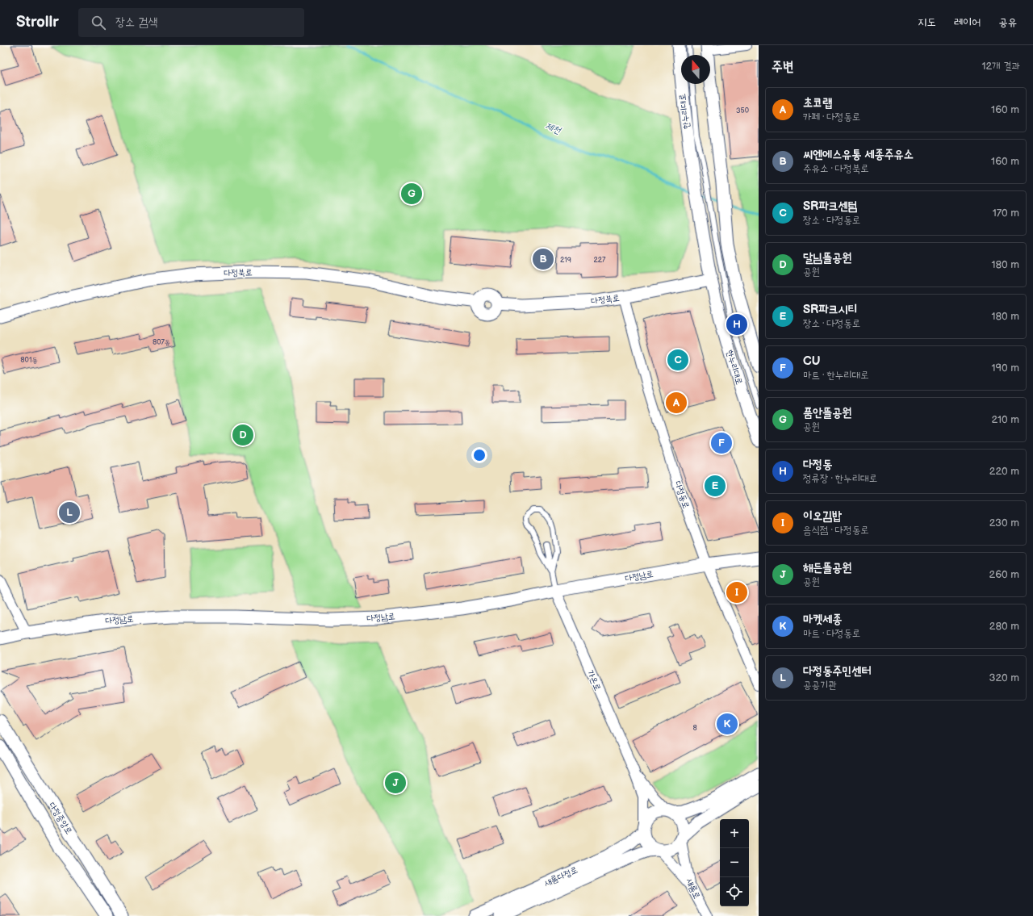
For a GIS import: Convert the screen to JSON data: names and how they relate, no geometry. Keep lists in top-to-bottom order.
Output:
{
  "streets": {
    "street": [
      "한누리대로",
      "다정북로",
      "다정동로",
      "다정남로",
      "가온로",
      "다정중앙로",
      "새롬다정로",
      "새롬로"
    ]
  },
  "crossings": [
    ["한누리대로", "다정북로"],
    ["다정북로", "다정동로"],
    ["다정동로", "다정남로"],
    ["다정남로", "가온로"],
    ["새롬다정로", "새롬로"]
  ],
  "water": ["제천"],
  "house_numbers": [
    "350",
    "219",
    "227",
    "807동",
    "801동",
    "8"
  ],
  "north": "top",
  "page": {
    "header": "Strollr",
    "search": "장소 검색",
    "nav": ["지도", "레이어", "공유"],
    "heading": ["주변", "12개 결과"],
    "list": [
      {
        "mark": "A",
        "name": "초코랩",
        "note": "카페 · 다정동로",
        "value": "160 m"
      },
      {
        "mark": "B",
        "name": "씨엔에스유통 세종주유소",
        "note": "주유소 · 다정북로",
        "value": "160 m"
      },
      {
        "mark": "C",
        "name": "SR파크센텀",
        "note": "장소 · 다정동로",
        "value": "170 m"
      },
      {
        "mark": "D",
        "name": "달님뜰공원",
        "note": "공원",
        "value": "180 m"
      },
      {
        "mark": "E",
        "name": "SR파크시티",
        "note": "장소 · 다정동로",
        "value": "180 m"
      },
      {
        "mark": "F",
        "name": "CU",
        "note": "마트 · 한누리대로",
        "value": "190 m"
      },
      {
        "mark": "G",
        "name": "품안뜰공원",
        "note": "공원",
        "value": "210 m"
      },
      {
        "mark": "H",
        "name": "다정동",
        "note": "정류장 · 한누리대로",
        "value": "220 m"
      },
      {
        "mark": "I",
        "name": "이오김밥",
        "note": "음식점 · 다정동로",
        "value": "230 m"
      },
      {
        "mark": "J",
        "name": "해든뜰공원",
        "note": "공원",
        "value": "260 m"
      },
      {
        "mark": "K",
        "name": "마켓세종",
        "note": "마트 · 다정동로",
        "value": "280 m"
      },
      {
        "mark": "L",
        "name": "다정동주민센터",
        "note": "공공기관",
        "value": "320 m"
      }
    ],
    "pins": [
      "G",
      "B",
      "H",
      "C",
      "A",
      "D",
      "F",
      "E",
      "L",
      "I",
      "K",
      "J"
    ],
    "map_buttons": ["+", "−"]
  }
}
